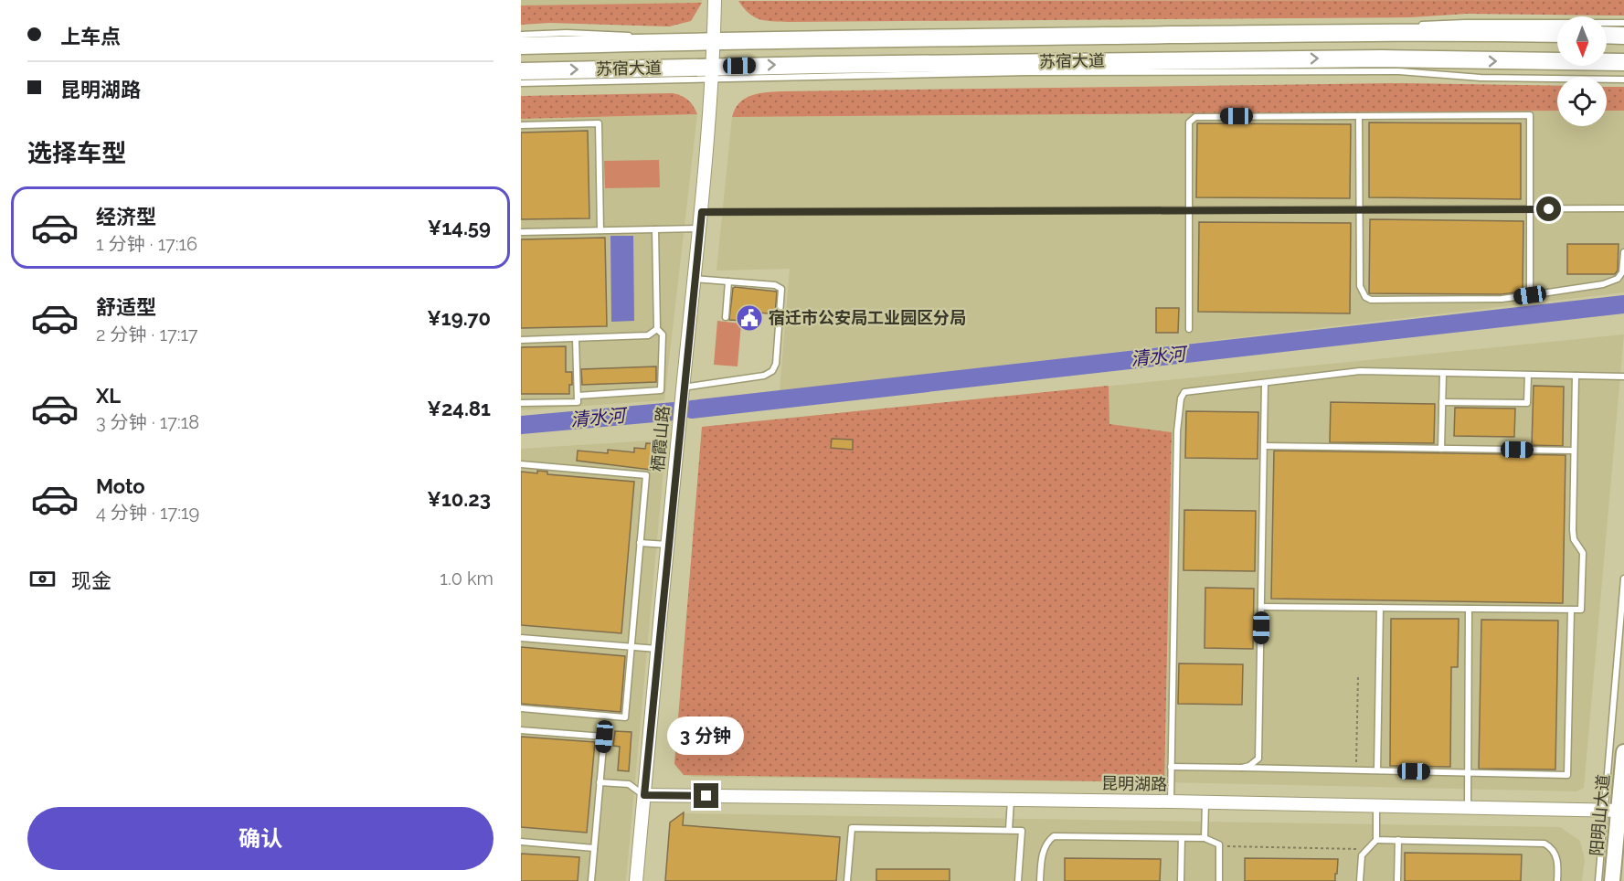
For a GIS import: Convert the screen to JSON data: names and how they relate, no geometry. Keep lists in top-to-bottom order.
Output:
{
  "streets": {
    "main road": ["苏宿大道", "阳明山大道"],
    "street": ["栖霞山路", "昆明湖路"]
  },
  "crossings": [
    ["苏宿大道", "栖霞山路"],
    ["栖霞山路", "昆明湖路"],
    ["昆明湖路", "阳明山大道"]
  ],
  "water": ["清水河"],
  "places": {
    "public building": ["宿迁市公安局工业园区分局"]
  },
  "north": "bottom",
  "page": {
    "banner": ["上车点", "昆明湖路"],
    "heading": "选择车型",
    "list": [
      {
        "name": "经济型",
        "note": "1 分钟 · 17:16",
        "value": "¥14.59"
      },
      {
        "name": "舒适型",
        "note": "2 分钟 · 17:17",
        "value": "¥19.70"
      },
      {
        "name": "XL",
        "note": "3 分钟 · 17:18",
        "value": "¥24.81"
      },
      {
        "name": "Moto",
        "note": "4 分钟 · 17:19",
        "value": "¥10.23"
      }
    ],
    "pay": ["现金", "1.0 km"],
    "bubble": "3 分钟",
    "buttons": "确认"
  }
}
